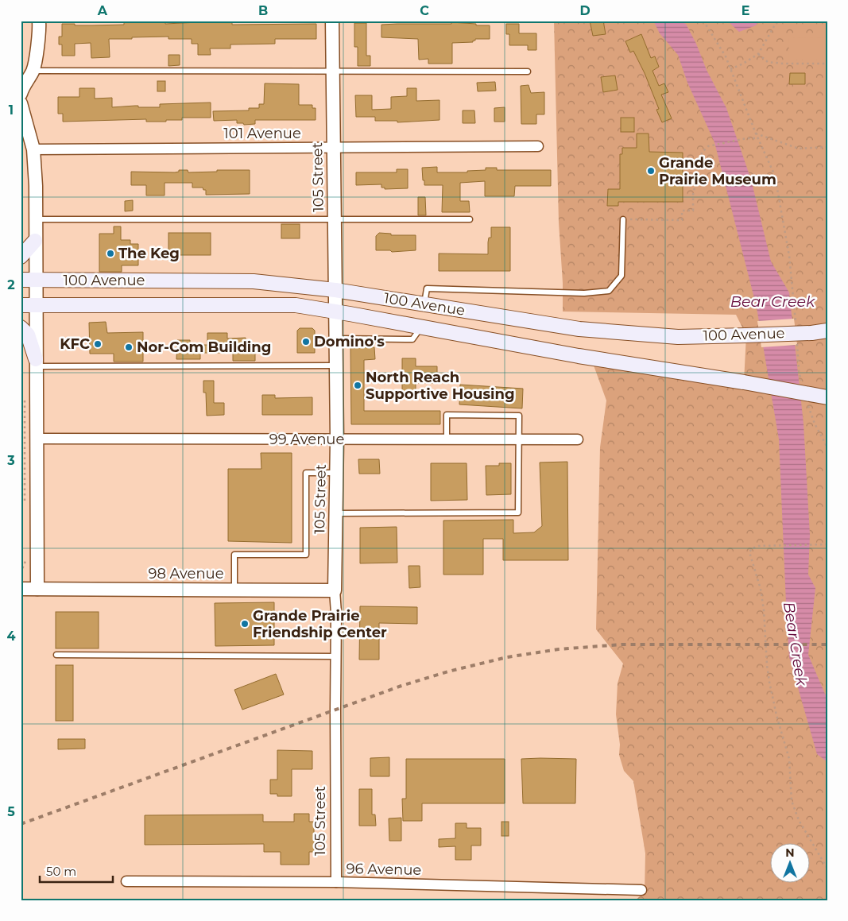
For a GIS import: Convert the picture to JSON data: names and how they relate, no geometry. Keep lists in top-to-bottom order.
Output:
{
  "streets": {
    "main road": ["100 Avenue"],
    "street": [
      "101 Avenue",
      "105 Street",
      "99 Avenue",
      "98 Avenue",
      "96 Avenue"
    ]
  },
  "crossings": [
    ["101 Avenue", "105 Street"],
    ["105 Street", "100 Avenue"],
    ["105 Street", "99 Avenue"],
    ["105 Street", "98 Avenue"],
    ["105 Street", "96 Avenue"]
  ],
  "water": ["Bear Creek"],
  "places": [
    "Grande Prairie Museum",
    "The Keg",
    "Domino's",
    "KFC",
    "Nor-Com Building",
    "North Reach Supportive Housing",
    "Grande Prairie Friendship Center"
  ],
  "scale_bar": "50 m",
  "north": "top",
  "grid": {
    "columns": [
      "A",
      "B",
      "C",
      "D",
      "E"
    ],
    "rows": [
      "1",
      "2",
      "3",
      "4",
      "5"
    ]
  }
}
